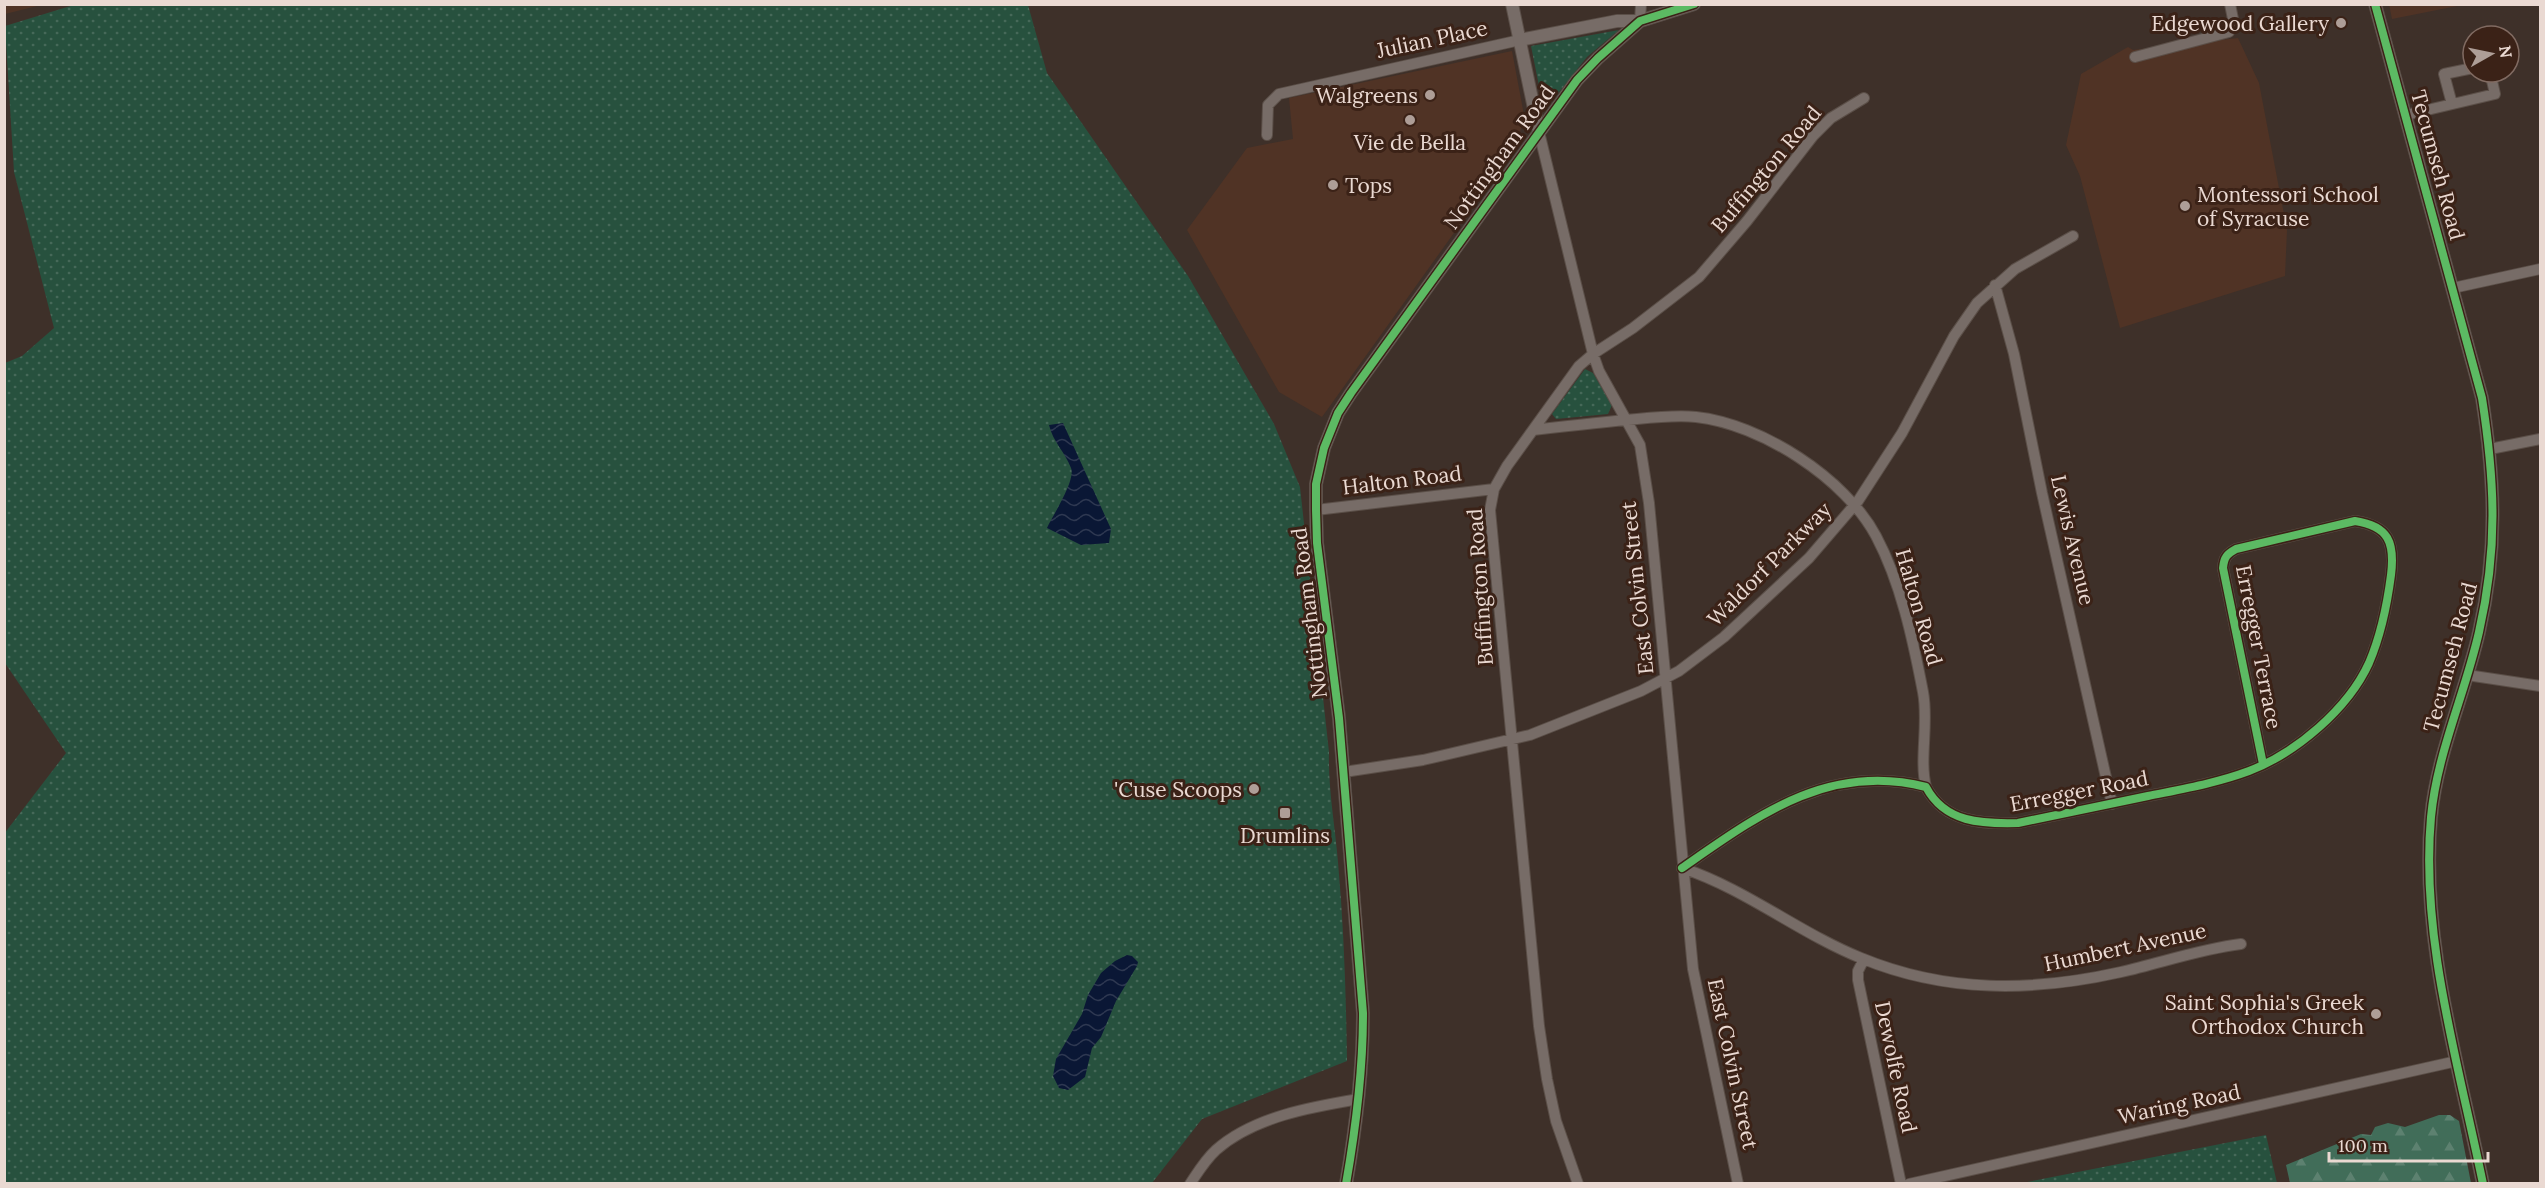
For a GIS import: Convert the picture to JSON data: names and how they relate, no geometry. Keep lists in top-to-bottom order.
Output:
{
  "streets": {
    "street": [
      "Julian Place",
      "Nottingham Road",
      "Tecumseh Road",
      "Buffington Road",
      "Halton Road",
      "Lewis Avenue",
      "Waldorf Parkway",
      "East Colvin Street",
      "Erregger Terrace",
      "Erregger Road",
      "Humbert Avenue",
      "Dewolfe Road",
      "Waring Road"
    ]
  },
  "crossings": [
    ["Julian Place", "Nottingham Road"],
    ["Julian Place", "East Colvin Street"],
    ["Nottingham Road", "Halton Road"],
    ["Nottingham Road", "Waldorf Parkway"],
    ["Nottingham Road", "East Colvin Street"],
    ["Tecumseh Road", "Waring Road"],
    ["Buffington Road", "Halton Road"],
    ["Buffington Road", "Waldorf Parkway"],
    ["Buffington Road", "East Colvin Street"],
    ["Halton Road", "Waldorf Parkway"],
    ["Halton Road", "East Colvin Street"],
    ["Halton Road", "Erregger Road"],
    ["Lewis Avenue", "Waldorf Parkway"],
    ["Lewis Avenue", "Erregger Road"],
    ["Waldorf Parkway", "East Colvin Street"],
    ["East Colvin Street", "Humbert Avenue"],
    ["Erregger Terrace", "Erregger Road"],
    ["Humbert Avenue", "Dewolfe Road"]
  ],
  "places": {
    "other": [
      "Edgewood Gallery",
      "Walgreens",
      "Vie de Bella",
      "Tops",
      "Montessori School of Syracuse",
      "'Cuse Scoops",
      "Saint Sophia's Greek Orthodox Church"
    ],
    "transit": ["Drumlins"]
  },
  "scale_bar": "100 m",
  "north": "right"
}
